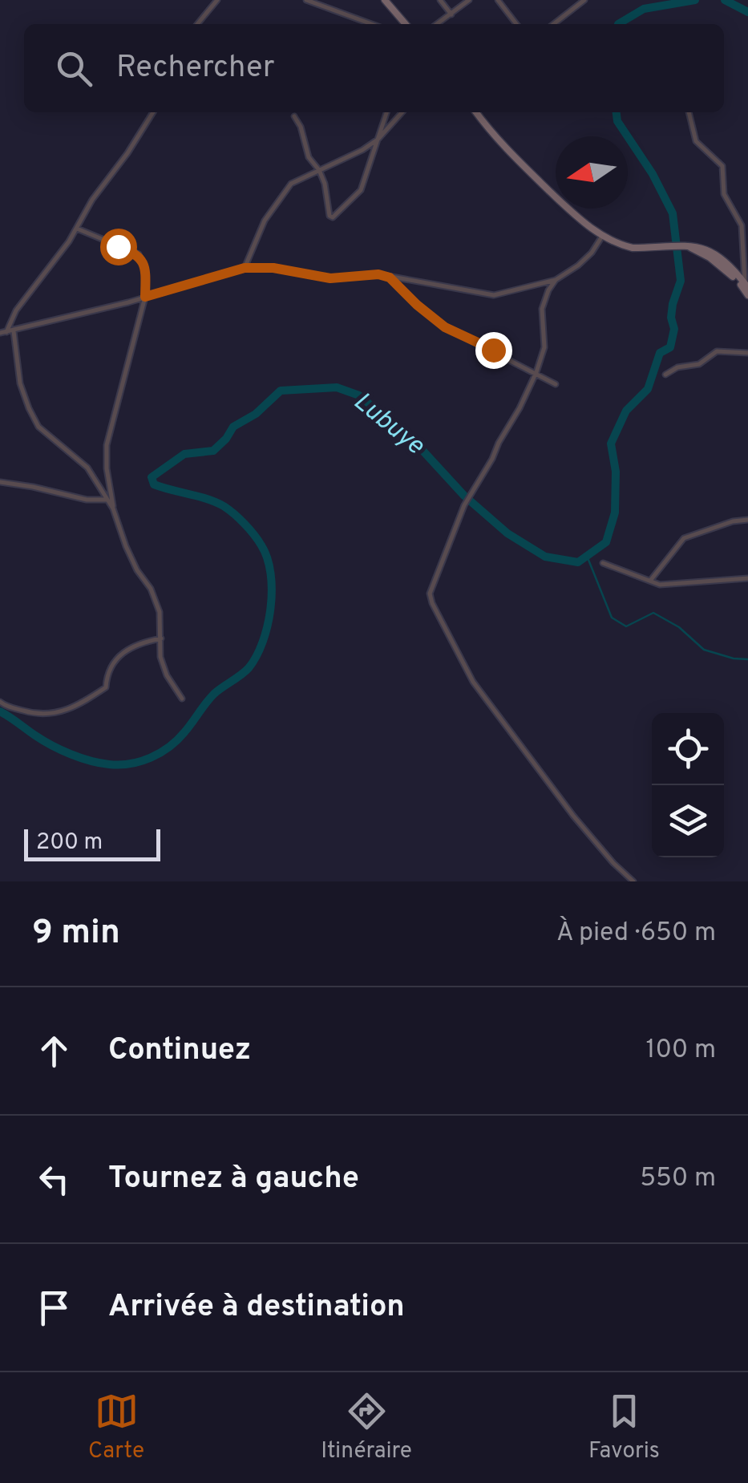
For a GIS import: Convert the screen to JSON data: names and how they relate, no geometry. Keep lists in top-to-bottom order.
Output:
{
  "water": ["Lubuye"],
  "scale_bar": "200 m",
  "north": "left",
  "page": {
    "search": "Rechercher",
    "scale": "200 m",
    "heading": ["9 min", "À pied · 650 m"],
    "list": [
      ["Continuez", "100 m"],
      ["Tournez à gauche", "550 m"],
      "Arrivée à destination"
    ],
    "nav": ["Carte", "Itinéraire", "Favoris"]
  }
}
